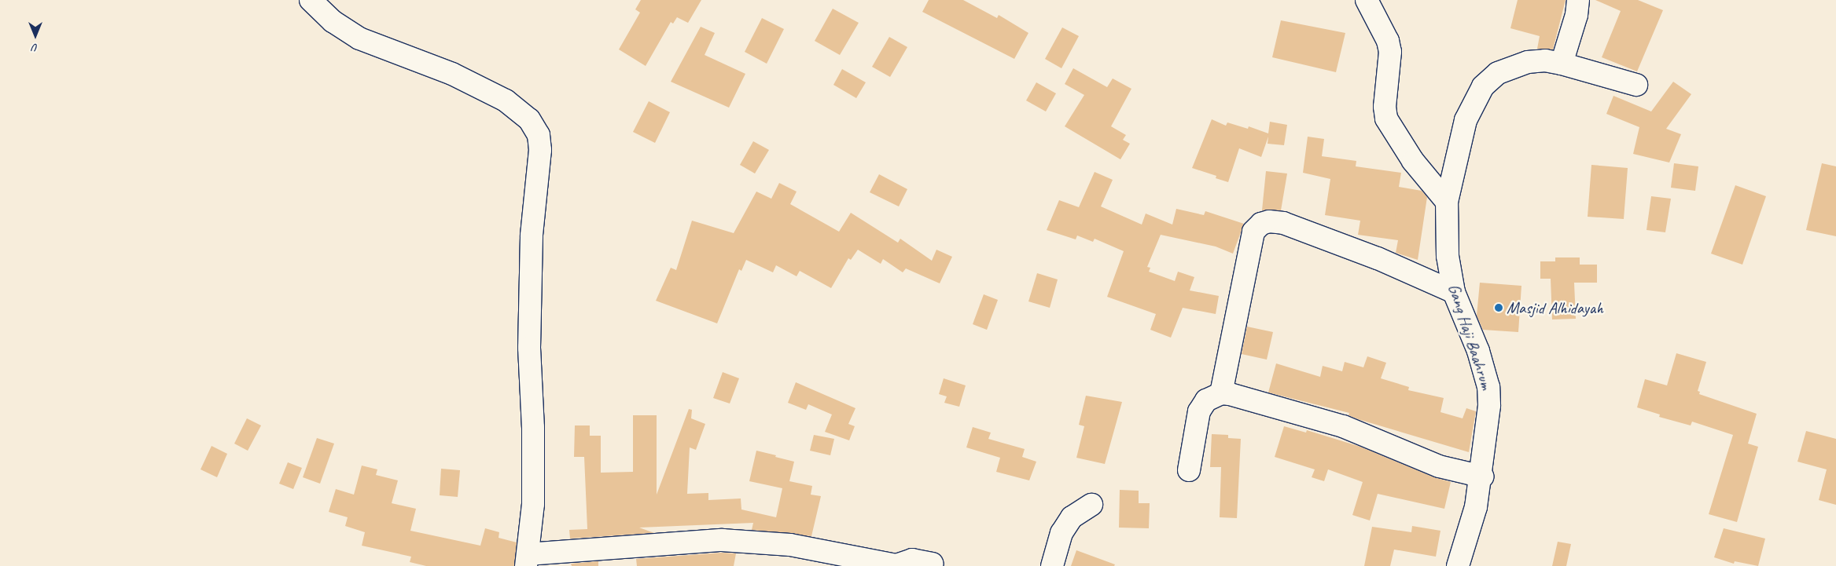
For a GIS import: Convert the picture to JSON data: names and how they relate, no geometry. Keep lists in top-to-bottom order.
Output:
{
  "streets": {
    "street": ["Gang Haji Baahrum"]
  },
  "places": ["Masjid Alhidayah"],
  "north": "bottom"
}
